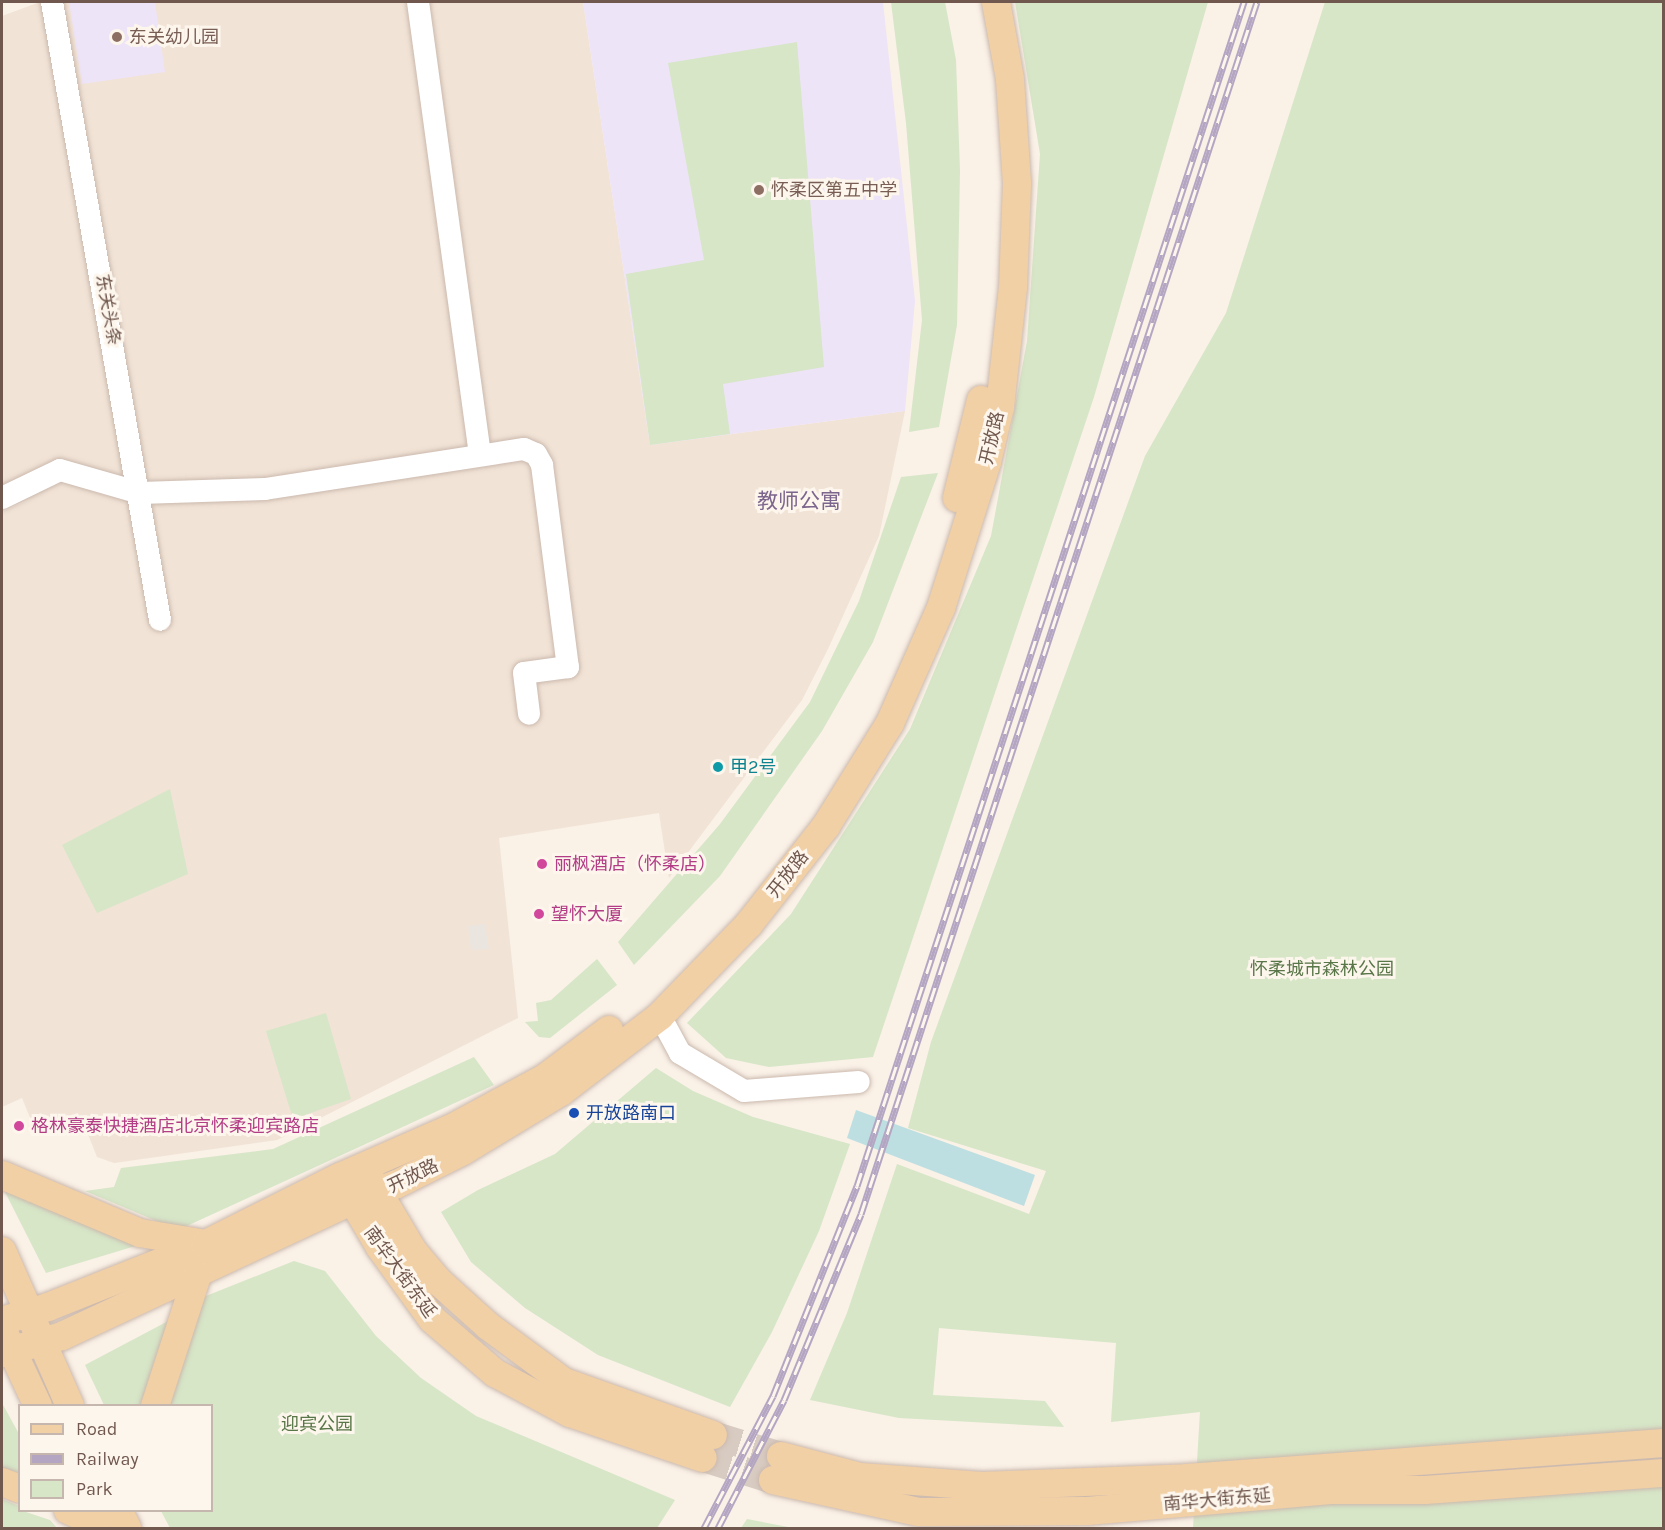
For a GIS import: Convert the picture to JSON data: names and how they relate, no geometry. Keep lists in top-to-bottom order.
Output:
{
  "streets": {
    "main road": ["开放路", "南华大街东延"],
    "street": ["东关头条"]
  },
  "crossings": [
    ["开放路", "南华大街东延"]
  ],
  "districts": ["教师公寓"],
  "parks": ["怀柔城市森林公园", "迎宾公园"],
  "places": [
    "东关幼儿园",
    "怀柔区第五中学",
    "甲2号",
    "丽枫酒店（怀柔店）",
    "望怀大厦",
    "开放路南口",
    "格林豪泰快捷酒店北京怀柔迎宾路店"
  ],
  "legend": ["Road", "Railway", "Park"]
}
